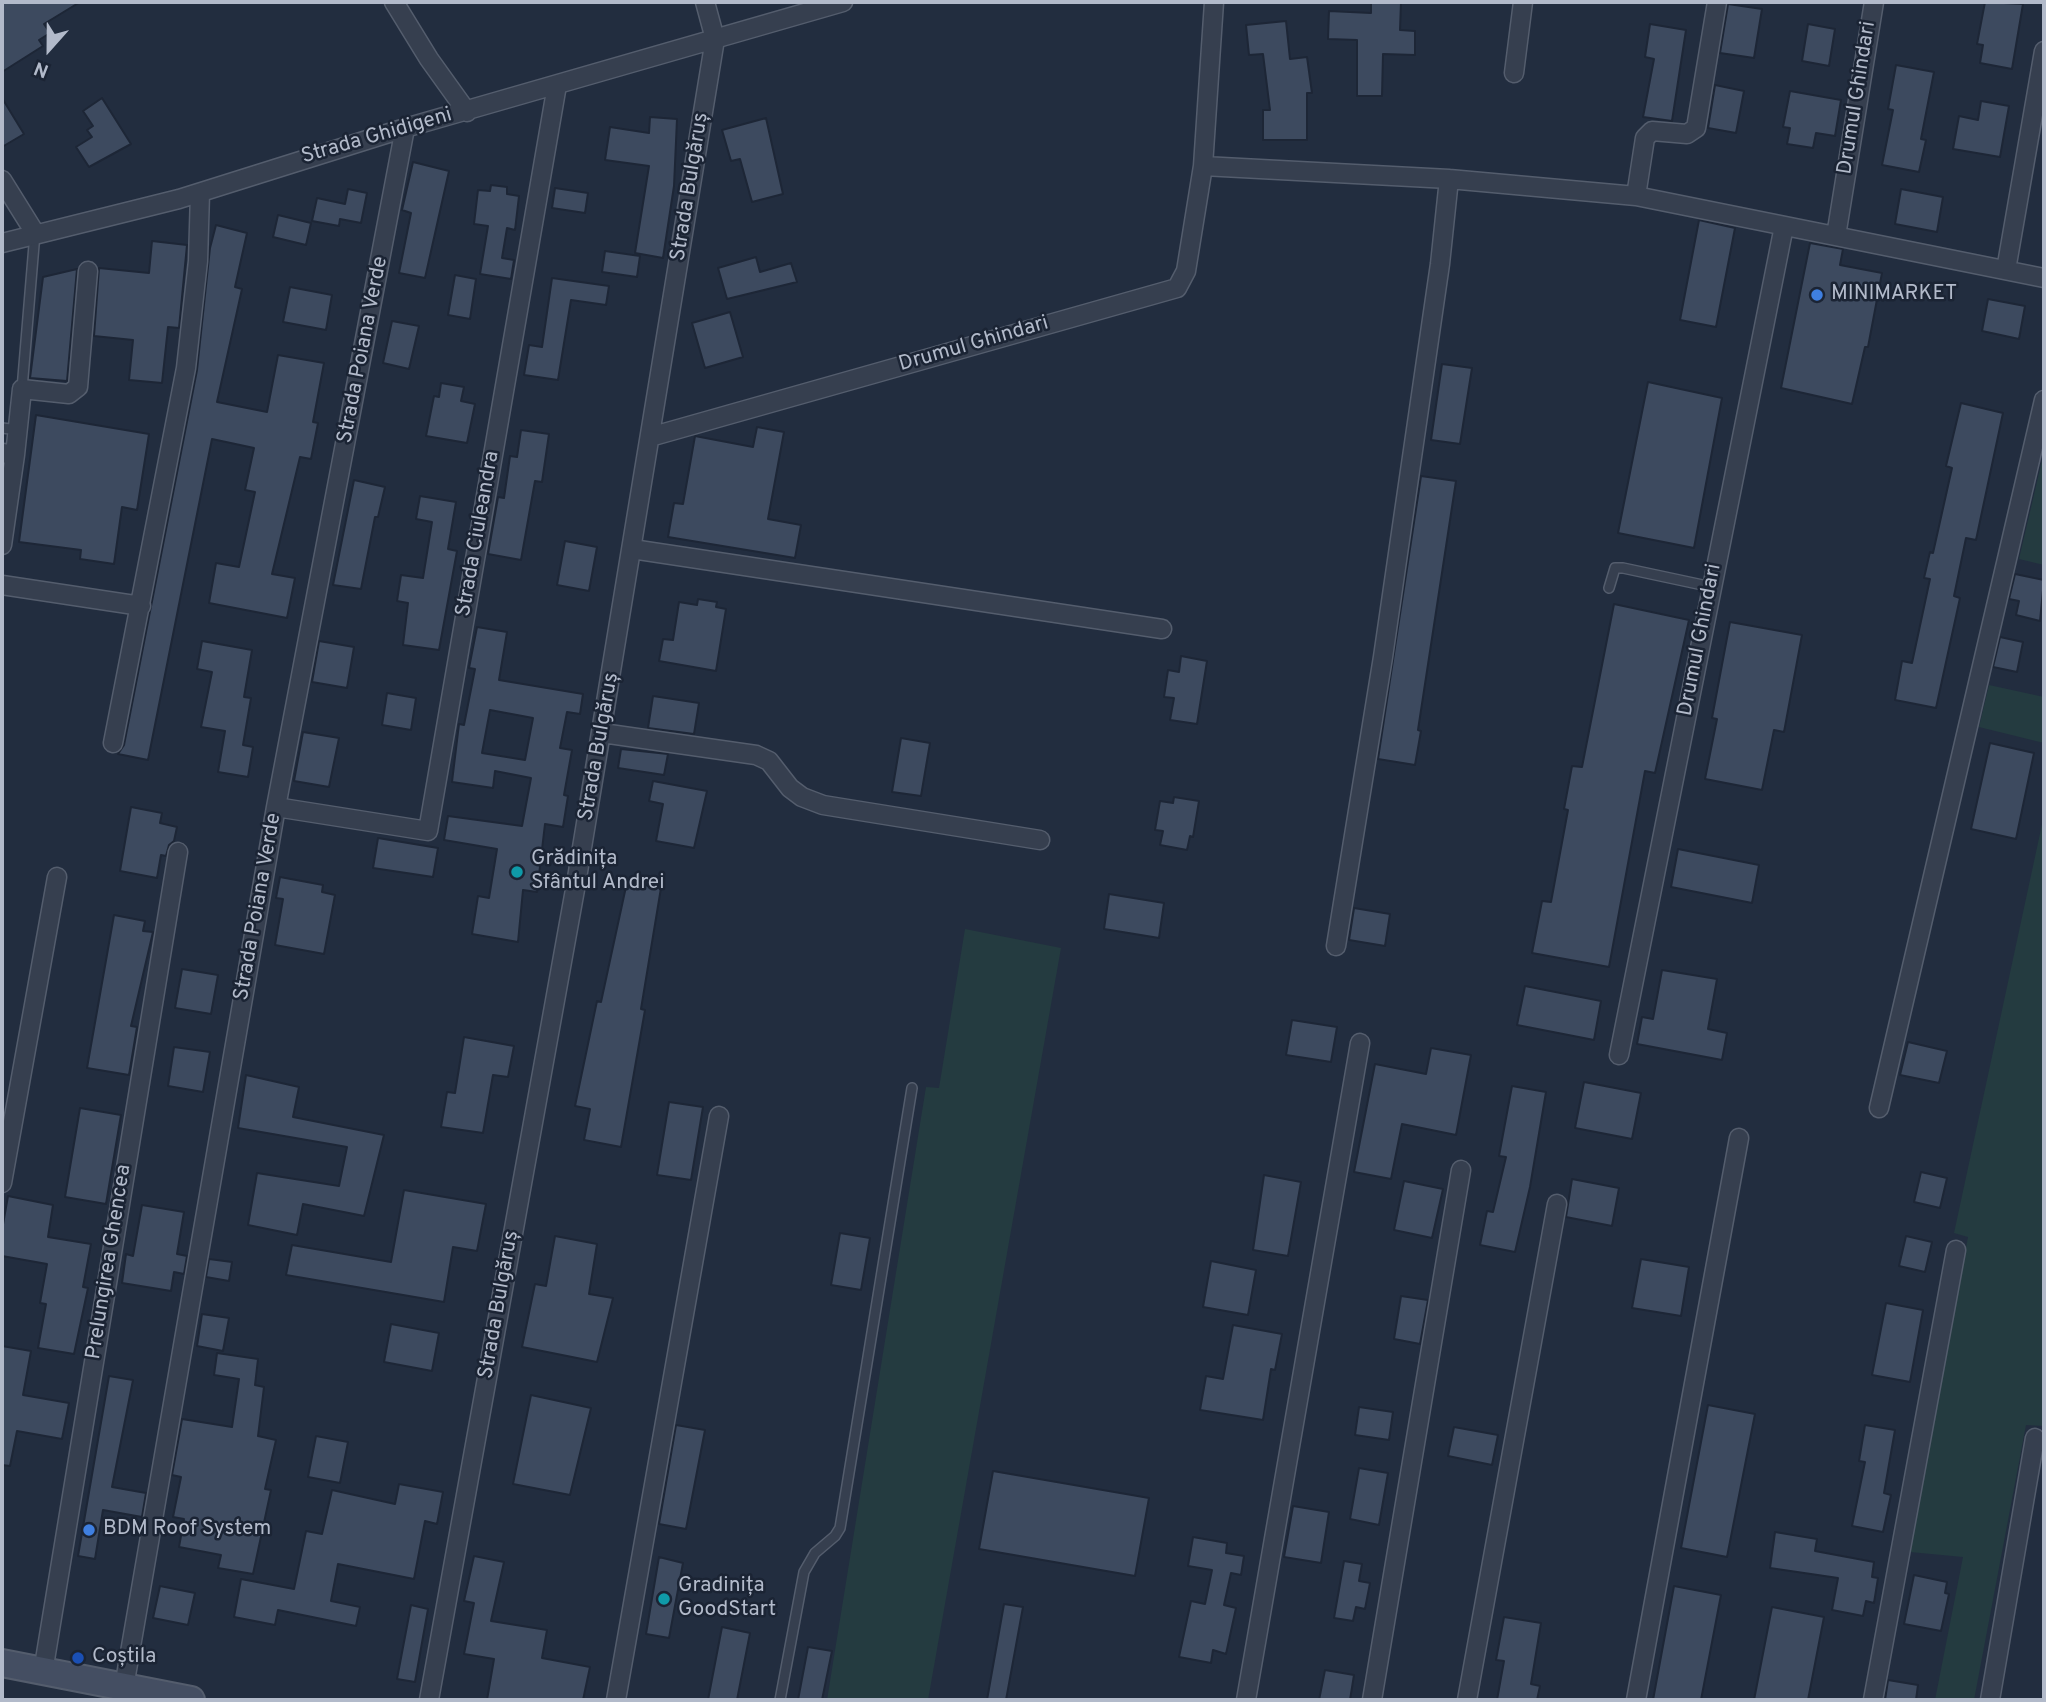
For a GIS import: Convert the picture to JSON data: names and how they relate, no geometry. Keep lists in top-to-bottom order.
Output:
{
  "streets": {
    "street": [
      "Drumul Ghindari",
      "Strada Ghidigeni",
      "Strada Bulgăruș",
      "Strada Poiana Verde",
      "Strada Ciuleandra",
      "Prelungirea Ghencea"
    ]
  },
  "crossings": [
    ["Drumul Ghindari", "Strada Bulgăruș"],
    ["Strada Ghidigeni", "Strada Bulgăruș"],
    ["Strada Ghidigeni", "Strada Poiana Verde"],
    ["Strada Ghidigeni", "Strada Ciuleandra"],
    ["Strada Poiana Verde", "Strada Ciuleandra"]
  ],
  "places": [
    "MINIMARKET",
    "Grădinița Sfântul Andrei",
    "BDM Roof System",
    "Gradinița GoodStart",
    "Coștila"
  ],
  "north": "bottom"
}
